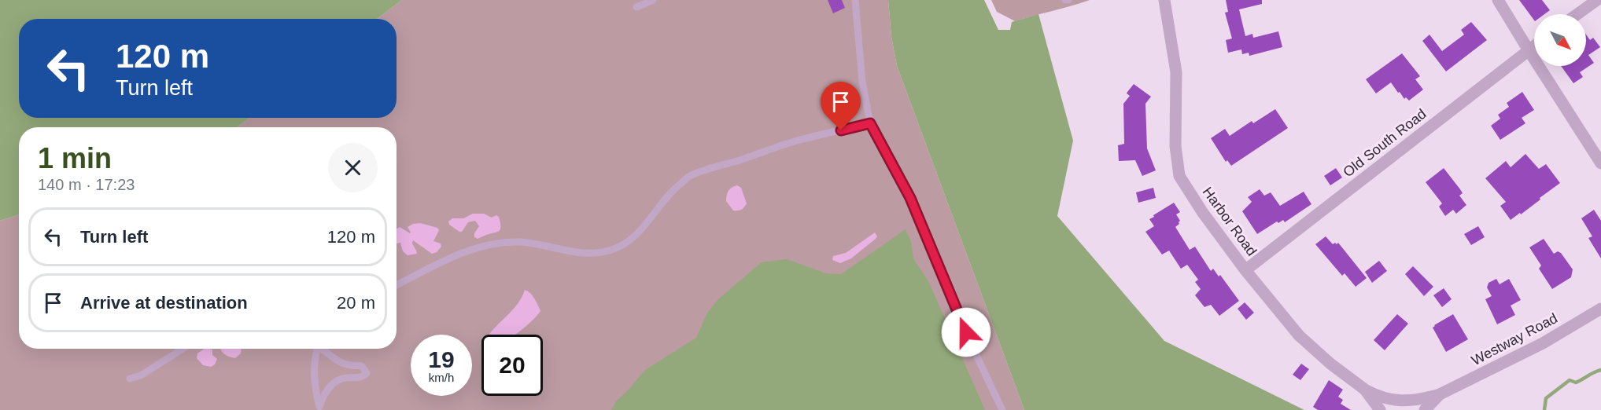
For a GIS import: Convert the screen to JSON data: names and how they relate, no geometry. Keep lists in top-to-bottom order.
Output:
{
  "streets": {
    "street": ["Old South Road", "Harbor Road", "Westway Road"]
  },
  "crossings": [
    ["Old South Road", "Harbor Road"],
    ["Harbor Road", "Westway Road"]
  ],
  "north": "bottom right",
  "page": {
    "turn": ["120 m", "Turn left"],
    "heading": ["1 min", "140 m · 17:23"],
    "list": [
      {
        "name": "Turn left",
        "value": "120 m"
      },
      {
        "name": "Arrive at destination",
        "value": "20 m"
      }
    ],
    "speed": "19 km/h",
    "limit": "20"
  }
}
